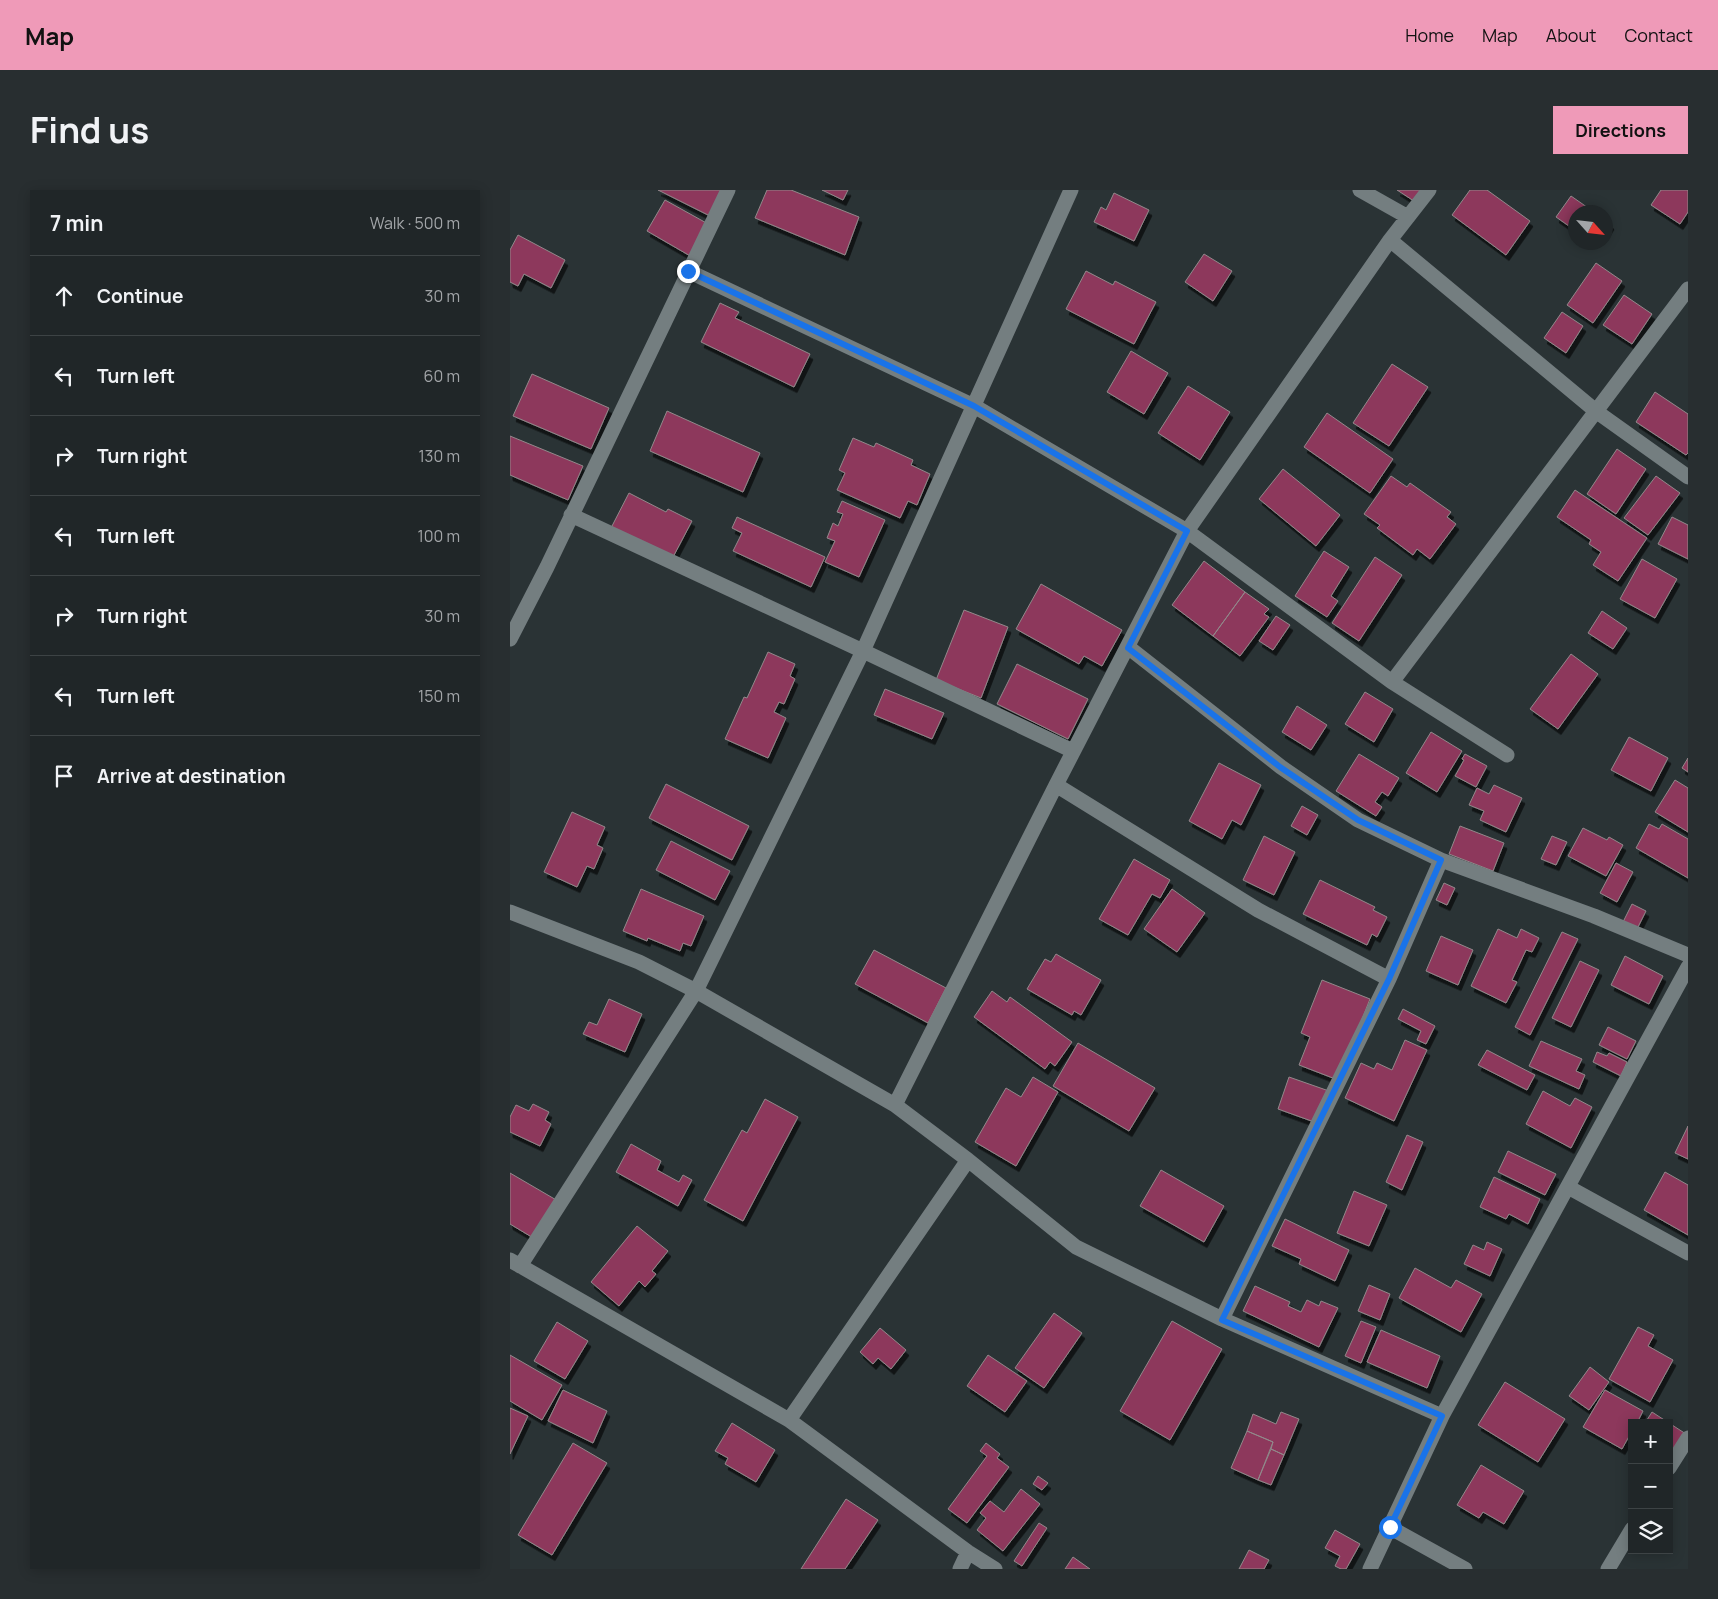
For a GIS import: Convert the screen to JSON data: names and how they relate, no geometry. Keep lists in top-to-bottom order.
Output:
{
  "north": "bottom right",
  "page": {
    "header": "Map",
    "nav": [
      "Home",
      "Map",
      "About",
      "Contact"
    ],
    "title": "Find us",
    "buttons": "Directions",
    "heading": ["7 min", "Walk · 500 m"],
    "list": [
      ["Continue", "30 m"],
      ["Turn left", "60 m"],
      ["Turn right", "130 m"],
      ["Turn left", "100 m"],
      ["Turn right", "30 m"],
      ["Turn left", "150 m"],
      "Arrive at destination"
    ],
    "map_buttons": ["+", "−"]
  }
}
